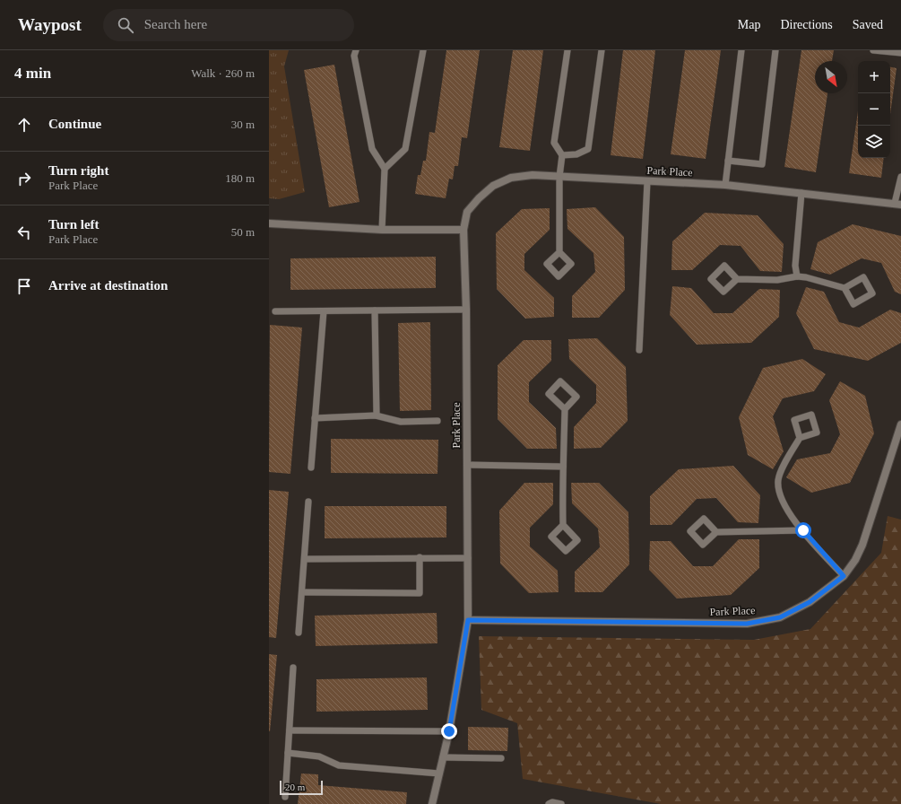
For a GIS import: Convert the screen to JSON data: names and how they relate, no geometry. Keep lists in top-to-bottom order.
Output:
{
  "streets": {
    "street": ["Park Place"]
  },
  "scale_bar": "20 m",
  "north": "bottom right",
  "page": {
    "header": "Waypost",
    "search": "Search here",
    "nav": ["Map", "Directions", "Saved"],
    "heading": ["4 min", "Walk · 260 m"],
    "map_buttons": ["+", "−"],
    "list": [
      ["Continue", "30 m"],
      ["Turn right", "Park Place", "180 m"],
      ["Turn left", "Park Place", "50 m"],
      "Arrive at destination"
    ],
    "scale": "20 m"
  }
}
